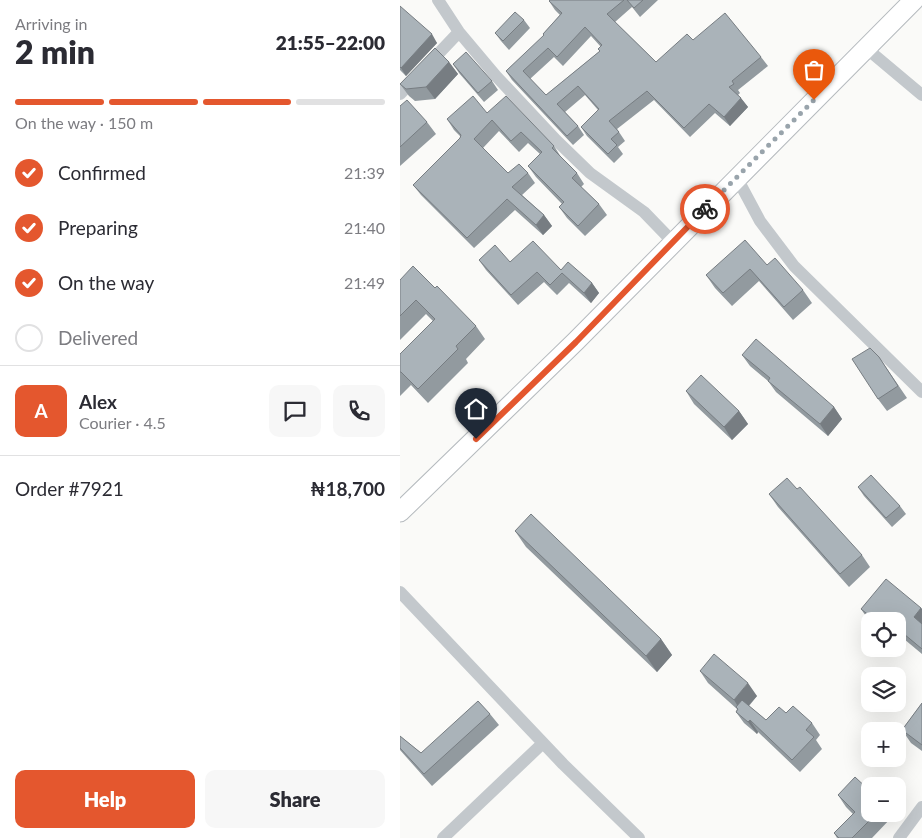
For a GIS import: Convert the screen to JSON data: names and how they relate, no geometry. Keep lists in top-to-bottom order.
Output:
{
  "page": {
    "heading": ["2 min", "Arriving in", "21:55–22:00"],
    "panel": [
      "Alex",
      "Courier · 4.5",
      "Order #7921",
      "₦18,700"
    ],
    "bar": "On the way · 150 m",
    "list": [
      ["Confirmed", "21:39"],
      ["Preparing", "21:40"],
      ["On the way", "21:49"],
      "Delivered"
    ],
    "round": "A",
    "map_buttons": ["+", "−"],
    "buttons": ["Help", "Share"]
  }
}
